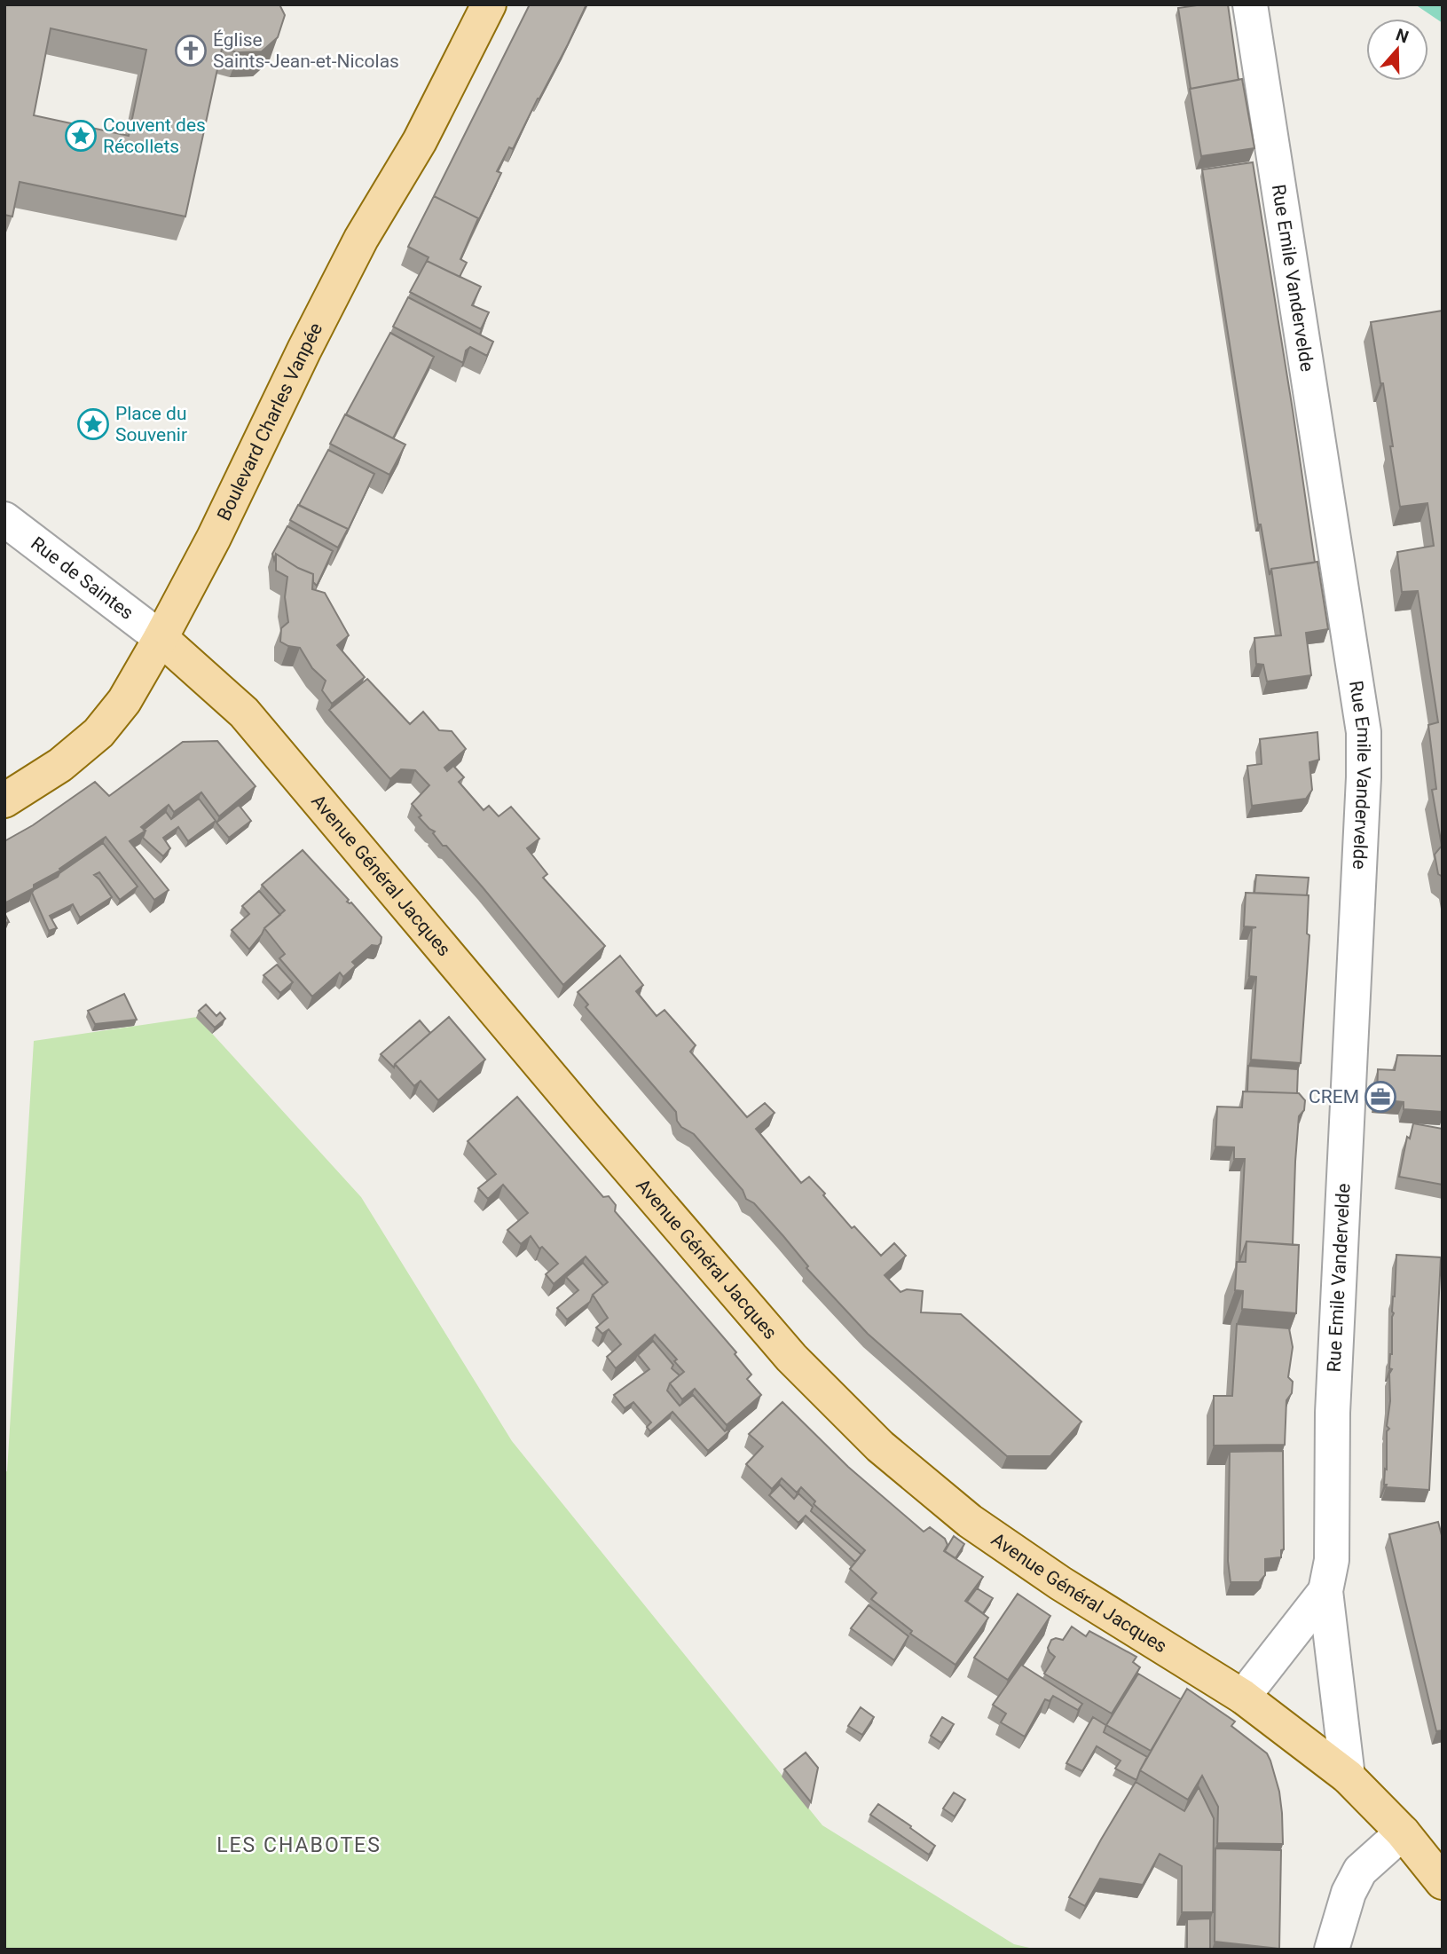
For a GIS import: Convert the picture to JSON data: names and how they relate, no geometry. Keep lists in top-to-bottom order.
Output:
{
  "streets": {
    "main road": ["Boulevard Charles Vanpée", "Avenue Général Jacques"],
    "street": ["Rue Emile Vandervelde", "Rue de Saintes"]
  },
  "crossings": [
    ["Rue Emile Vandervelde", "Avenue Général Jacques"],
    ["Boulevard Charles Vanpée", "Rue de Saintes"],
    ["Boulevard Charles Vanpée", "Avenue Général Jacques"],
    ["Rue de Saintes", "Avenue Général Jacques"]
  ],
  "districts": ["LES CHABOTES"],
  "places": {
    "church": ["Église Saints-Jean-et-Nicolas"],
    "place": ["Couvent des Récollets", "Place du Souvenir"],
    "office": ["CREM"]
  },
  "north": "top"
}
